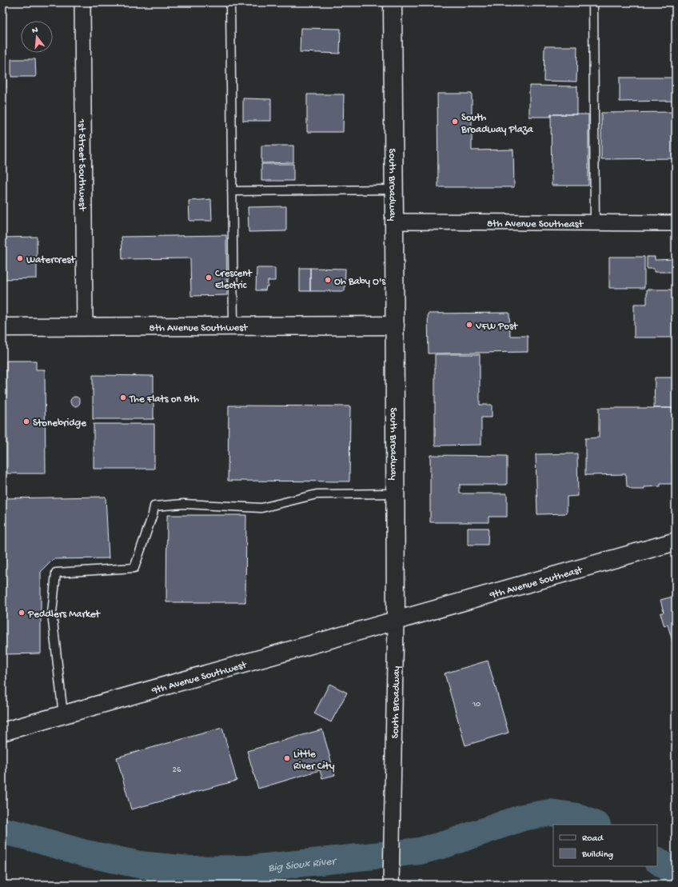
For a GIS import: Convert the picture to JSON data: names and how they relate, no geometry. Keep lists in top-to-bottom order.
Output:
{
  "streets": {
    "street": [
      "1st Street Southwest",
      "South Broadway",
      "8th Avenue Southeast",
      "8th Avenue Southwest",
      "9th Avenue Southeast",
      "9th Avenue Southwest"
    ]
  },
  "crossings": [
    ["1st Street Southwest", "8th Avenue Southwest"],
    ["South Broadway", "8th Avenue Southeast"],
    ["South Broadway", "8th Avenue Southwest"],
    ["South Broadway", "9th Avenue Southeast"],
    ["South Broadway", "9th Avenue Southwest"],
    ["9th Avenue Southeast", "9th Avenue Southwest"]
  ],
  "water": ["Big Sioux River"],
  "places": [
    "South Broadway Plaza",
    "Watercrest",
    "Crescent Electric",
    "Oh Baby O's",
    "VFW Post",
    "The Flats on 8th",
    "Stonebridge",
    "Peddlers Market",
    "Little River City"
  ],
  "house_numbers": ["10", "26"],
  "legend": ["Road", "Building"],
  "north": "top"
}
